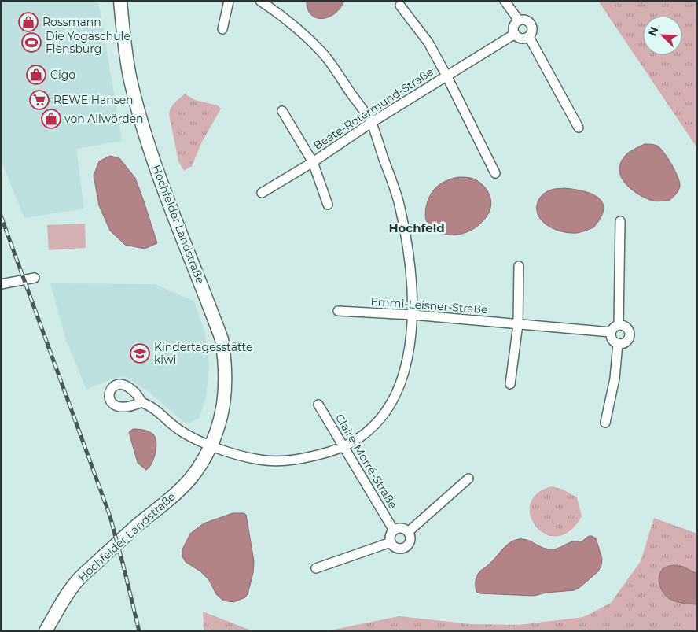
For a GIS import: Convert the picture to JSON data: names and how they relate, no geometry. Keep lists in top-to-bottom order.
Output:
{
  "streets": {
    "main road": ["Hochfelder Landstraße"],
    "street": ["Beate-Rotermund-Straße", "Emmi-Leisner-Straße", "Claire-Morré-Straße"]
  },
  "districts": ["Hochfeld"],
  "places": {
    "shop": ["Rossmann", "Cigo", "von Allwörden"],
    "sports": ["Die Yogaschule Flensburg"],
    "supermarket": ["REWE Hansen"],
    "school or university": ["Kindertagesstätte kiwi"]
  },
  "north": "top left"
}
